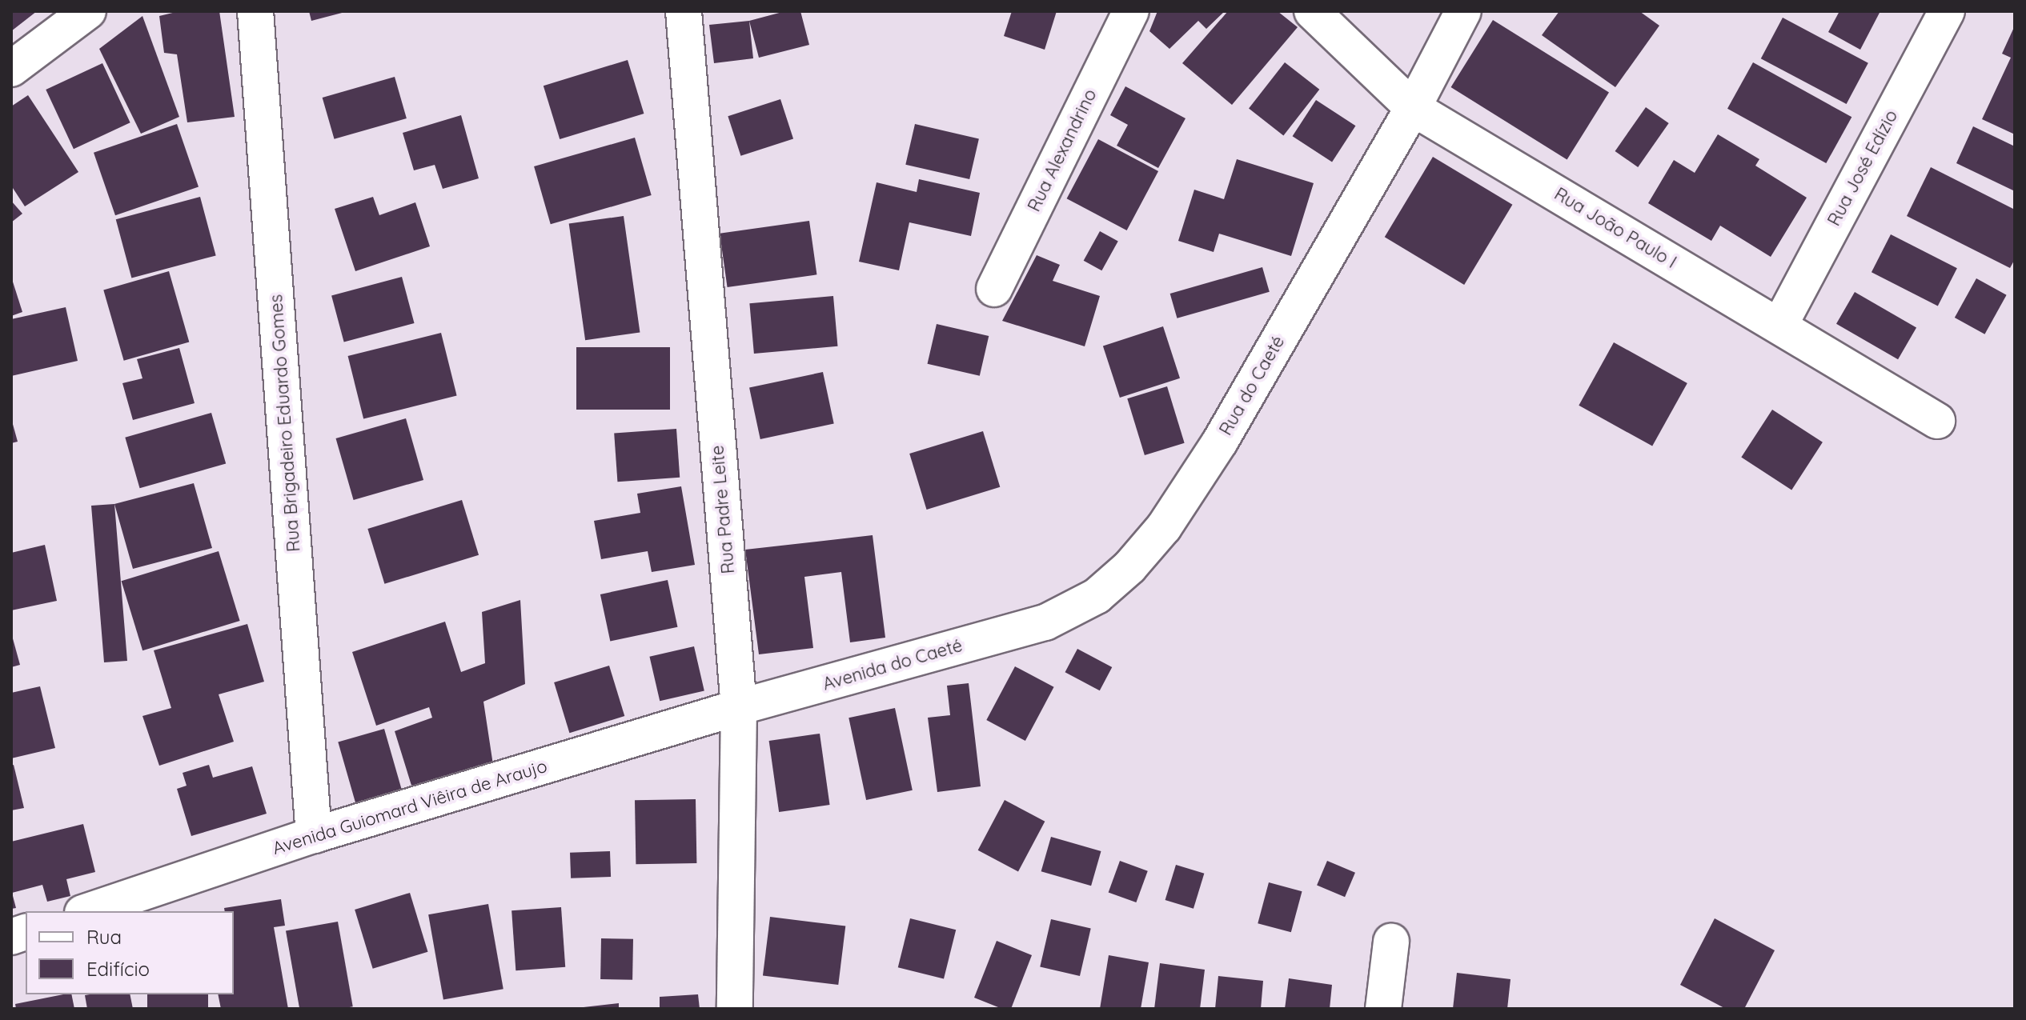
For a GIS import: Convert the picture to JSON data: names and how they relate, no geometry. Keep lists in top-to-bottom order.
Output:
{
  "streets": {
    "street": [
      "Rua Alexandrino",
      "Rua José Edízio",
      "Rua João Paulo I",
      "Rua do Caeté",
      "Rua Brigadeiro Eduardo Gomes",
      "Rua Padre Leite",
      "Avenida do Caeté",
      "Avenida Guiomard Viêira de Araujo"
    ]
  },
  "crossings": [
    ["Rua José Edízio", "Rua João Paulo I"],
    ["Rua João Paulo I", "Rua do Caeté"],
    ["Rua do Caeté", "Avenida do Caeté"],
    ["Rua Brigadeiro Eduardo Gomes", "Avenida Guiomard Viêira de Araujo"],
    ["Rua Padre Leite", "Avenida do Caeté"],
    ["Rua Padre Leite", "Avenida Guiomard Viêira de Araujo"],
    ["Avenida do Caeté", "Avenida Guiomard Viêira de Araujo"]
  ],
  "legend": ["Rua", "Edifício"]
}
